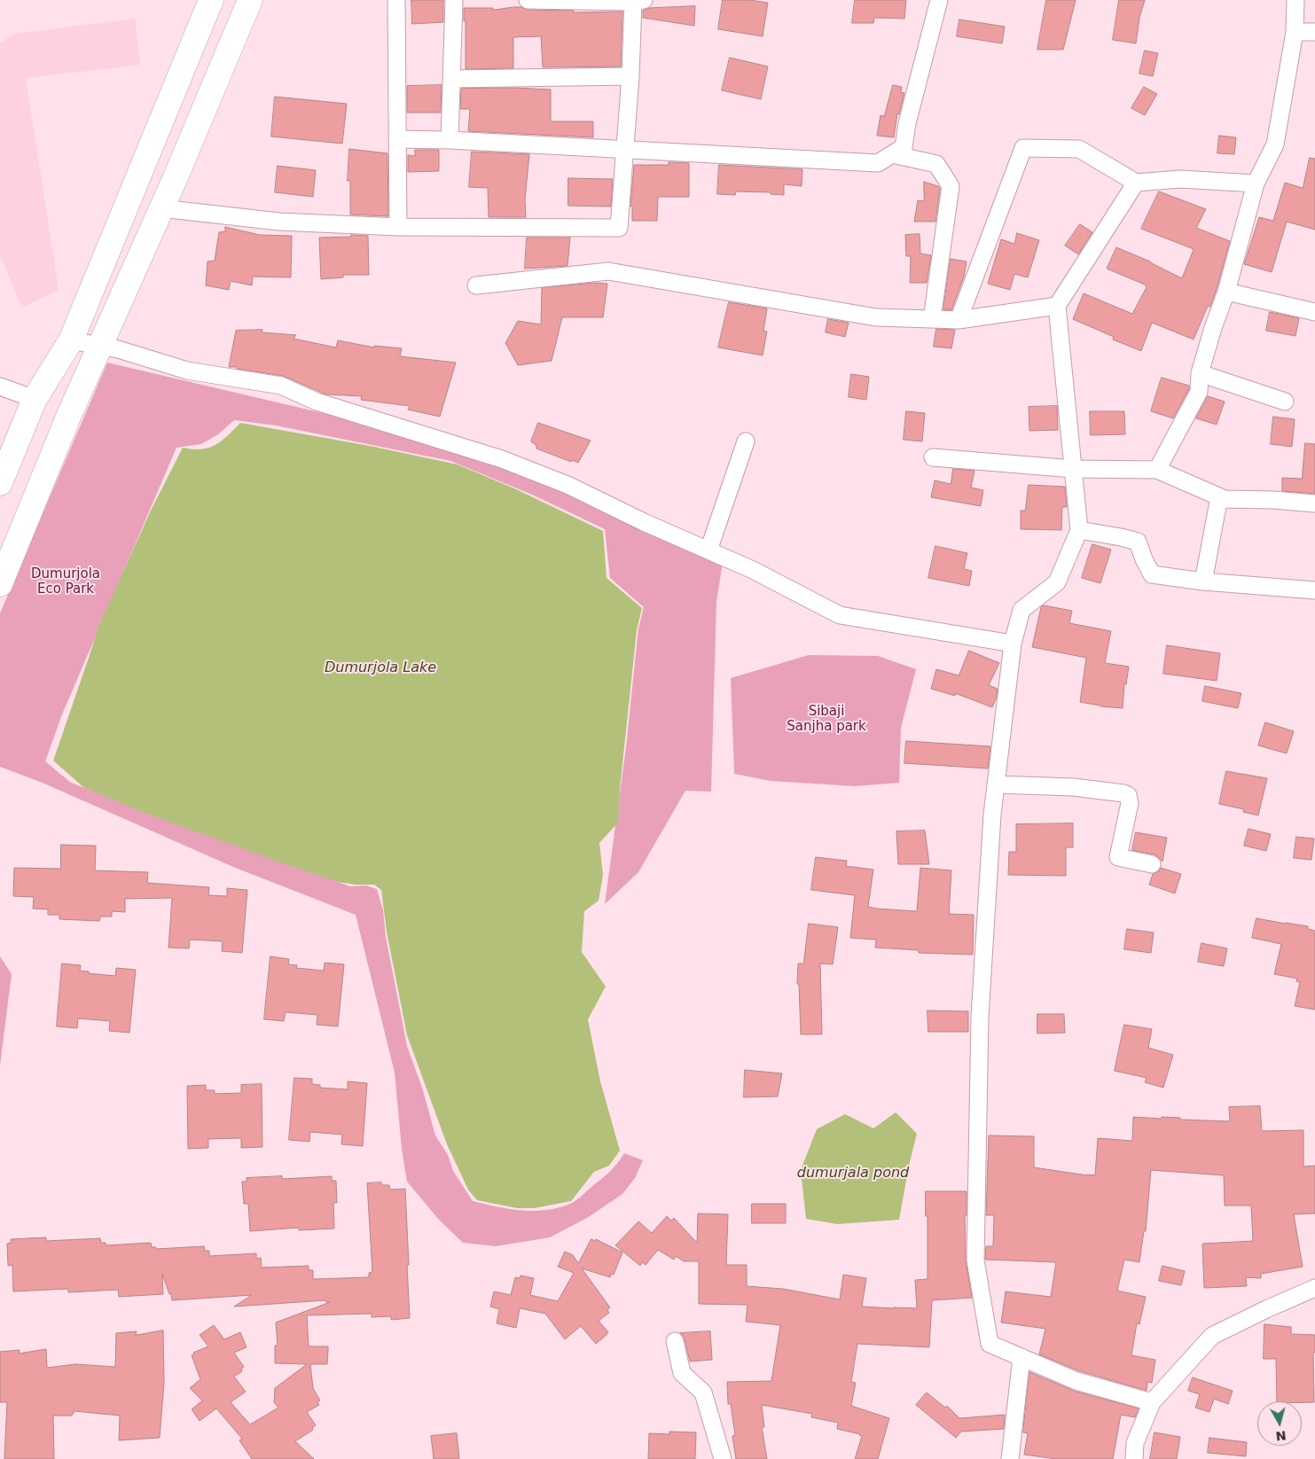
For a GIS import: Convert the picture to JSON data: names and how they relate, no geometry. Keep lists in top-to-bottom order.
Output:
{
  "water": ["Dumurjola Lake", "dumurjala pond"],
  "parks": ["Dumurjola Eco Park", "Sibaji Sanjha park"],
  "north": "bottom"
}
